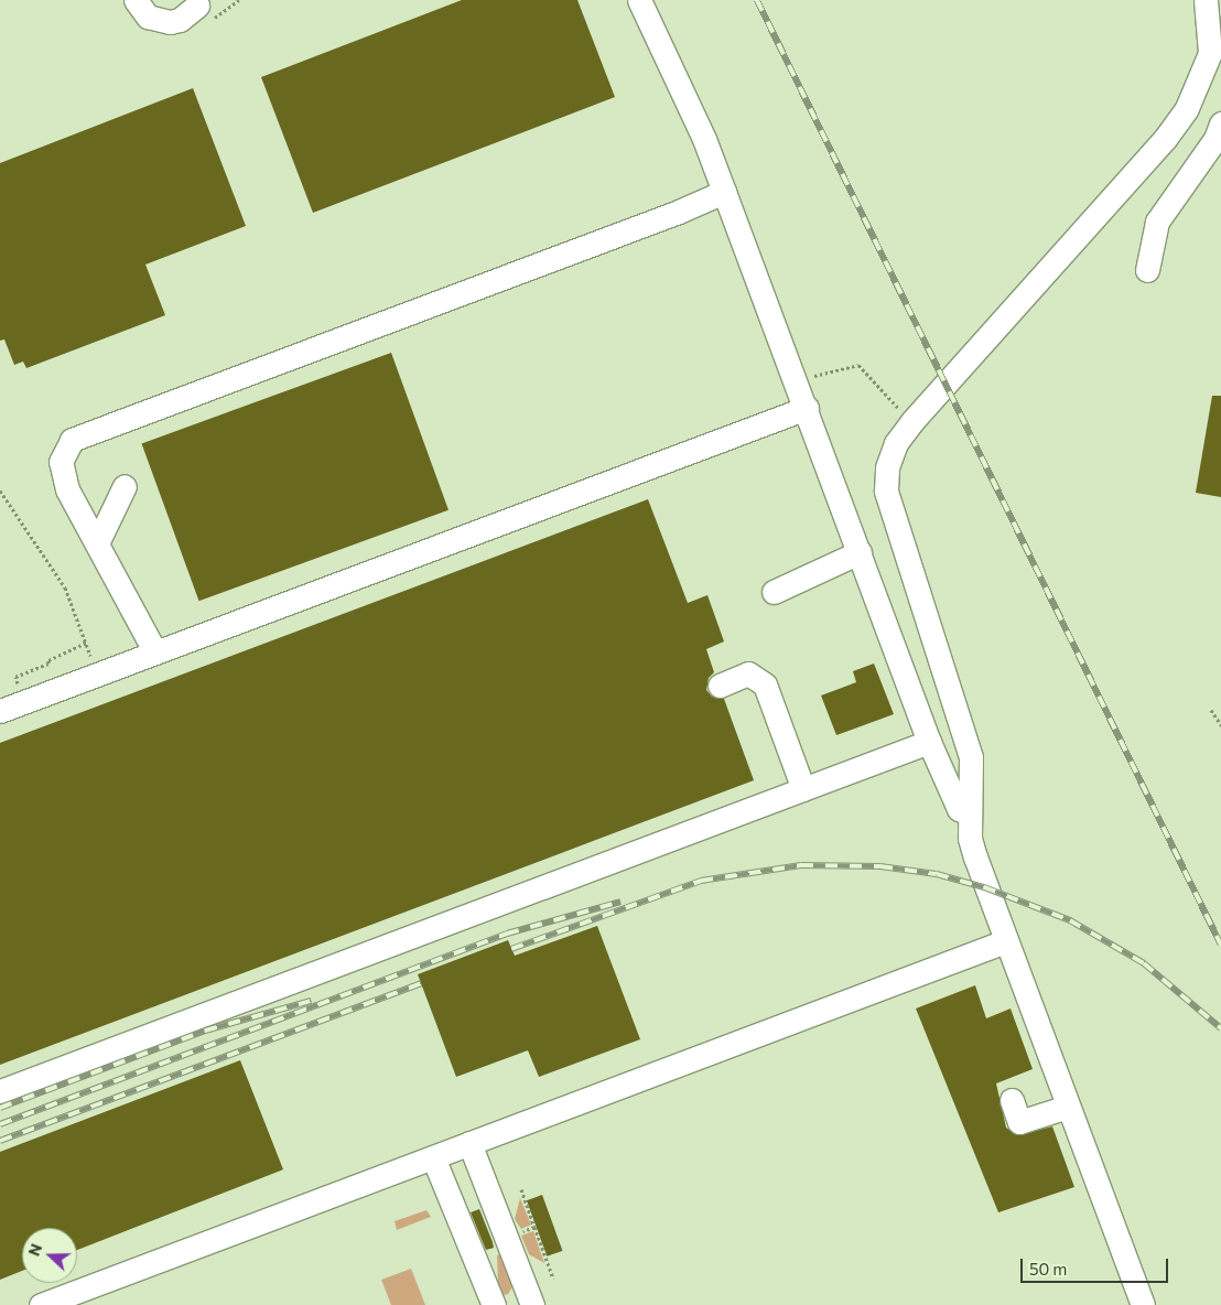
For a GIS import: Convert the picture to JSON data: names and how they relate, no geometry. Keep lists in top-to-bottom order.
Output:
{
  "scale_bar": "50 m",
  "north": "left"
}
